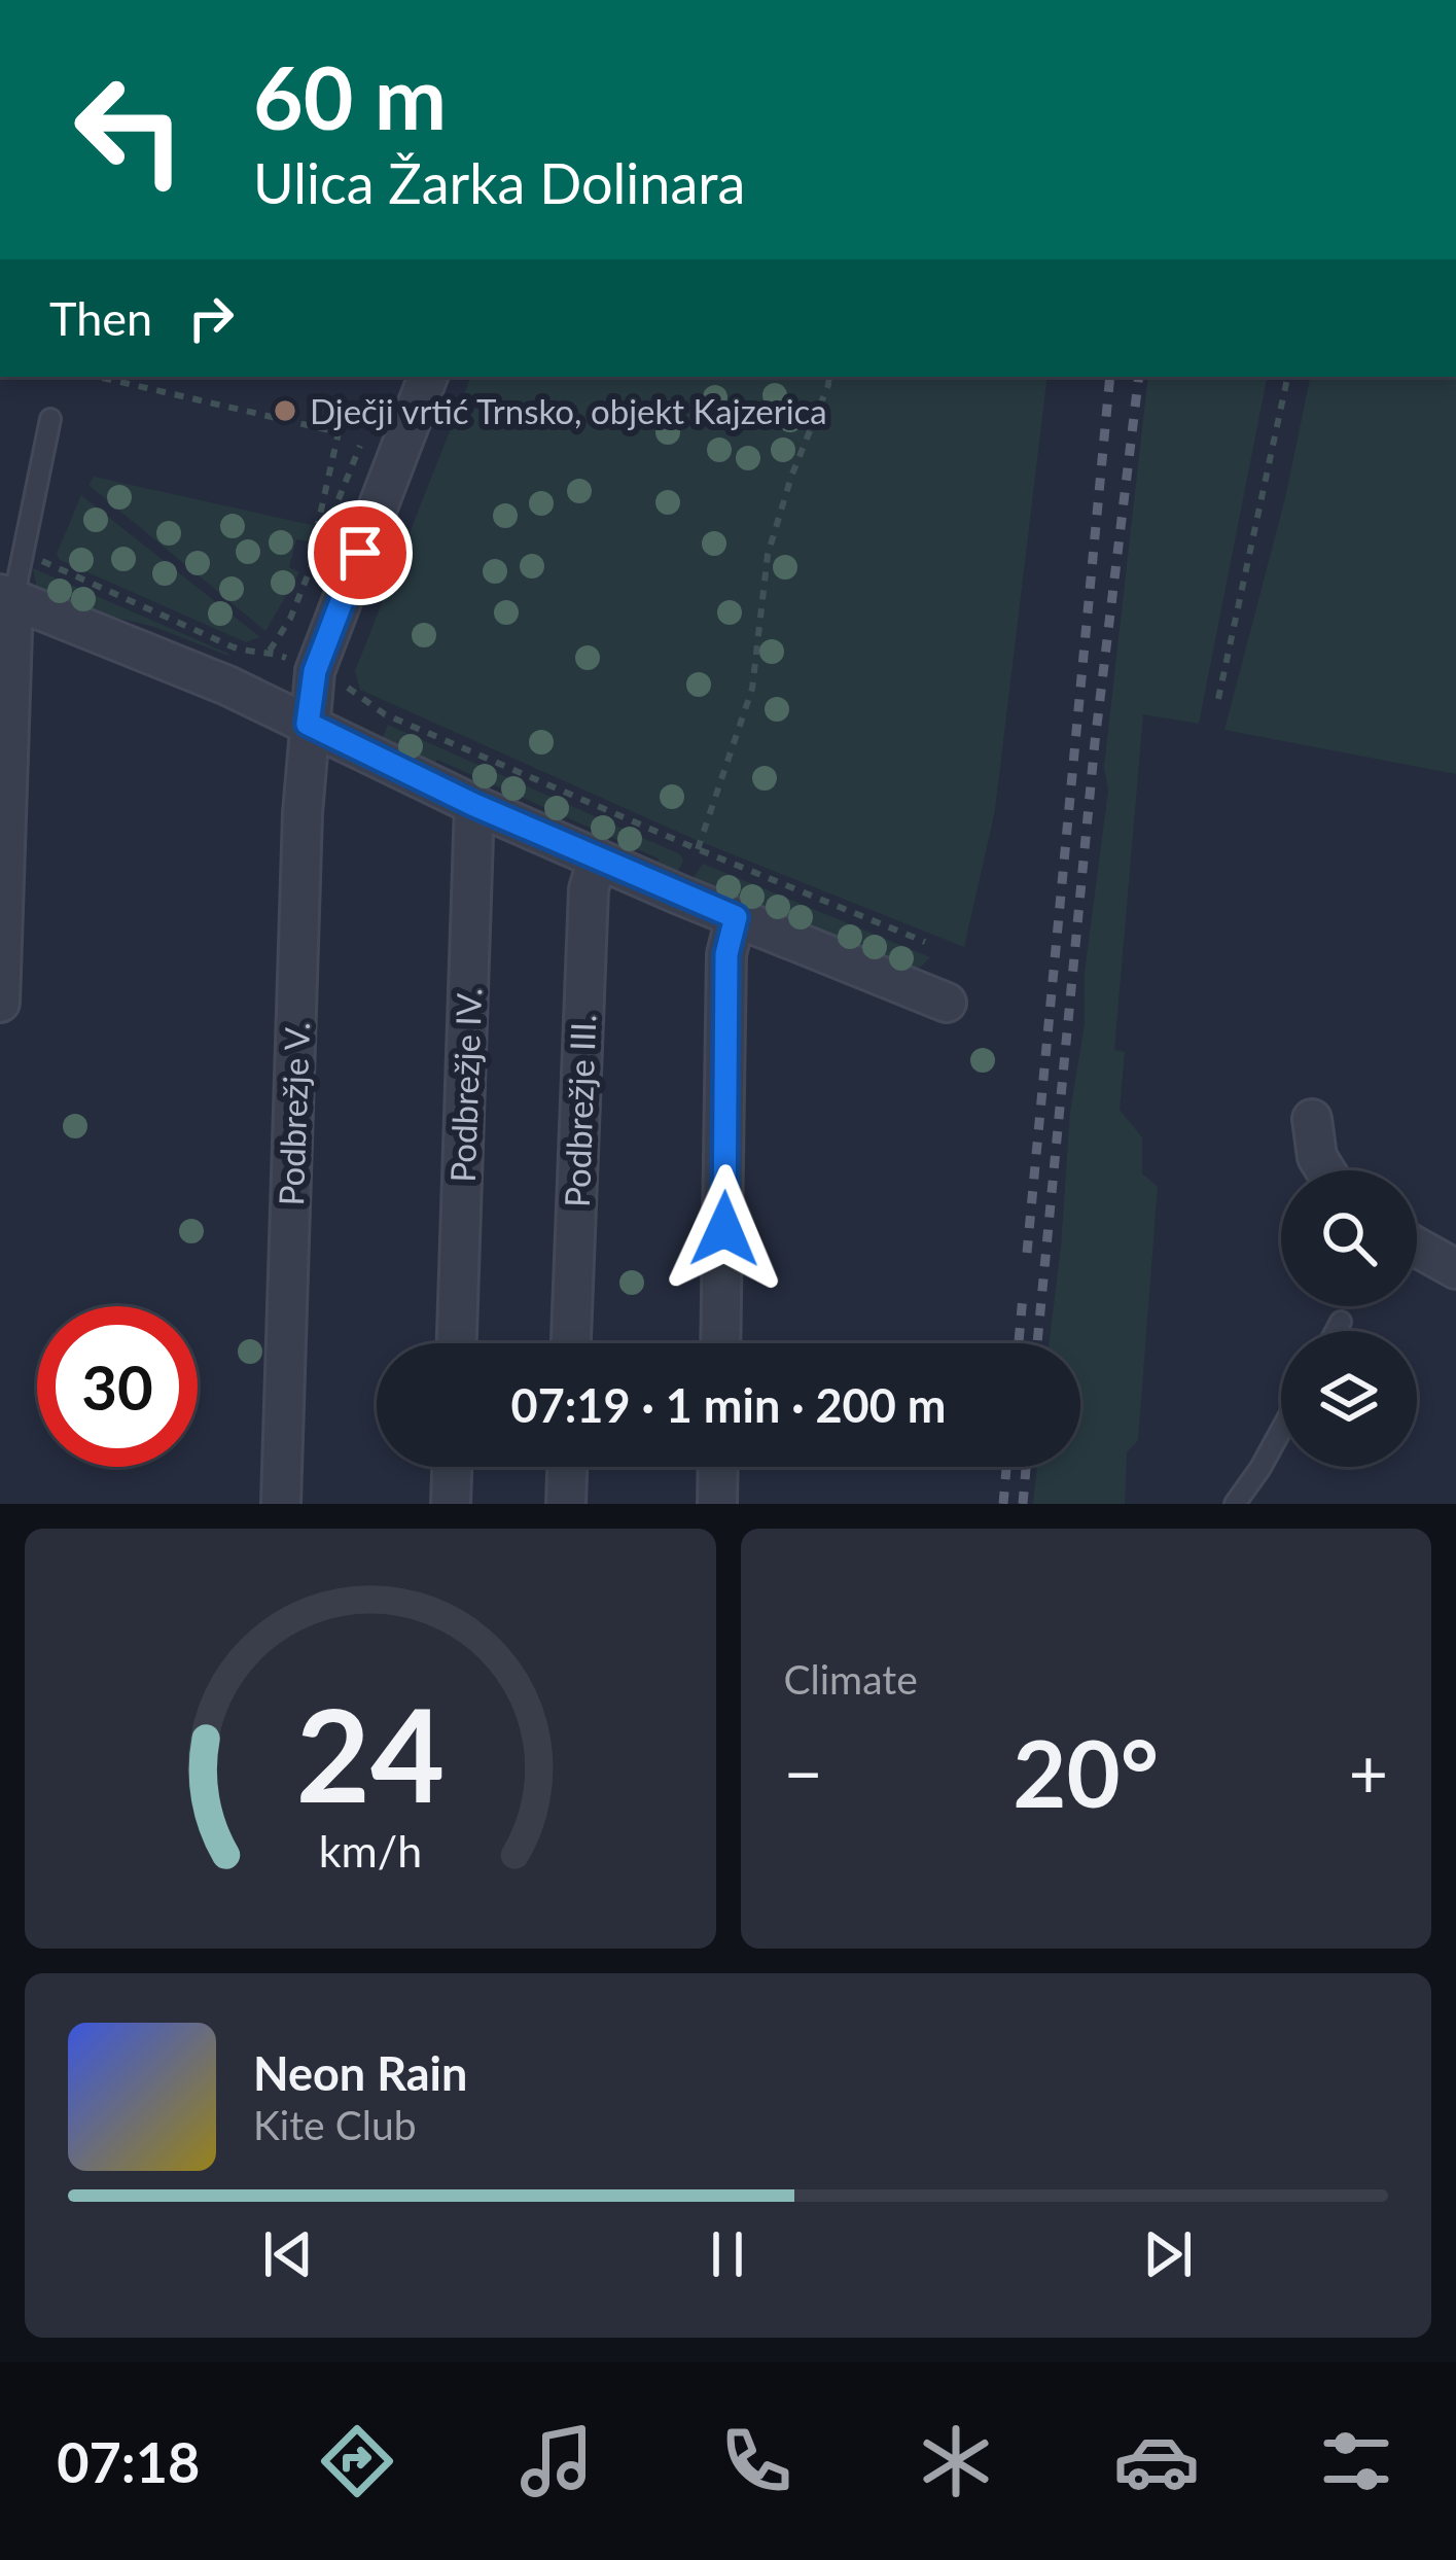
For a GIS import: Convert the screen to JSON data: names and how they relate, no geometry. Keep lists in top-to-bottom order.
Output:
{
  "streets": {
    "street": ["Podbrežje IV.", "Podbrežje III.", "Podbrežje V."]
  },
  "places": ["Dječji vrtić Trnsko, objekt Kajzerica"],
  "page": {
    "turn": ["60 m", "Ulica Žarka Dolinara"],
    "then": "Then",
    "limit": "30",
    "trip": "07:19 · 1 min · 200 m",
    "tile": "Climate",
    "heat": ["−", "20°", "+"],
    "song": ["Neon Rain", "Kite Club"],
    "tabs": "07:18",
    "gauge": ["24", "km/h"]
  }
}
